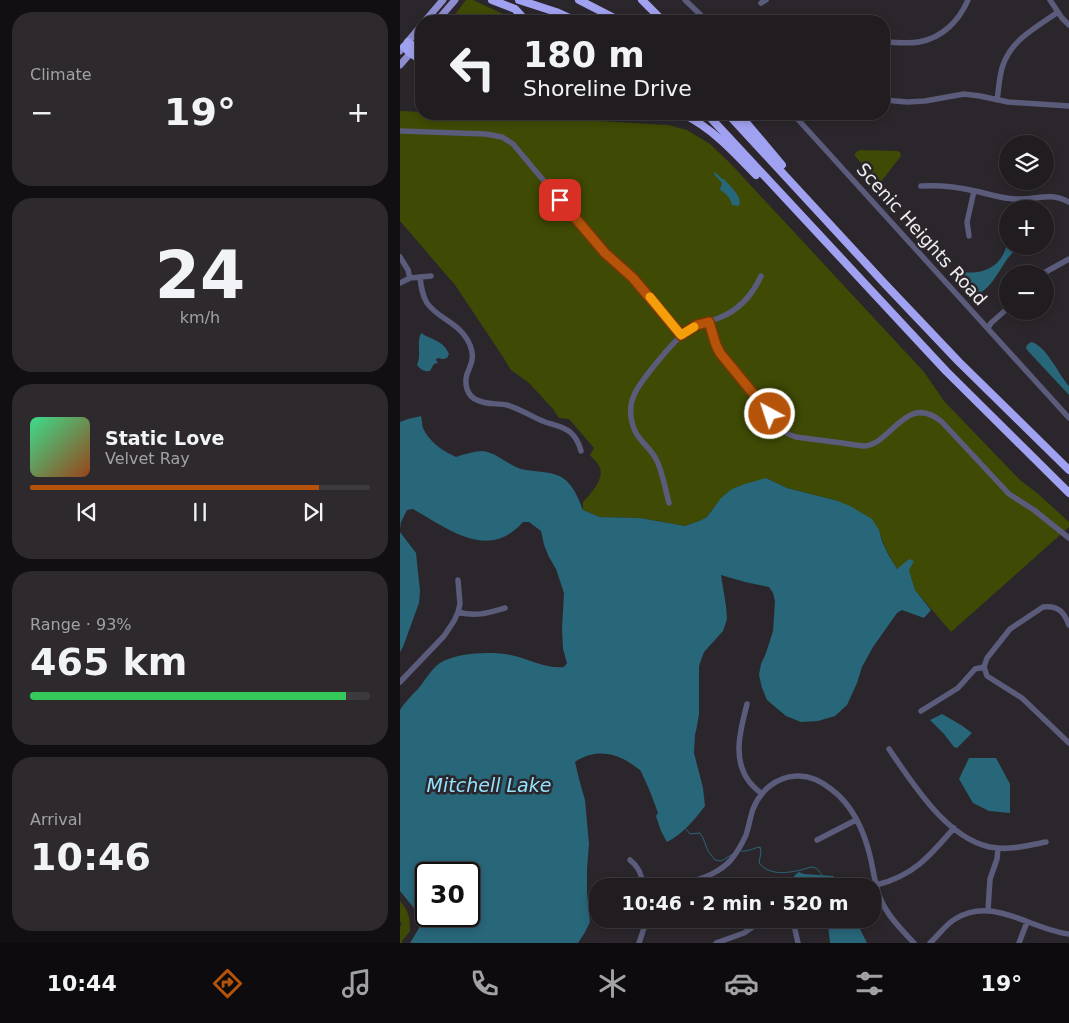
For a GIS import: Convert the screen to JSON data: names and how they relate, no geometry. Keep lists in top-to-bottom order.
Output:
{
  "streets": {
    "street": ["Scenic Heights Road"]
  },
  "water": ["Mitchell Lake"],
  "page": {
    "tile": [
      "Climate",
      ["24", "km/h"],
      ["Range · 93%", "465 km"],
      ["Arrival", "10:46"]
    ],
    "turn": ["180 m", "Shoreline Drive"],
    "heat": ["−", "19°", "+"],
    "map_buttons": ["+", "−"],
    "song": ["Static Love", "Velvet Ray"],
    "limit": "30",
    "trip": "10:46 · 2 min · 520 m",
    "tabs": ["10:44", "19°"]
  }
}
